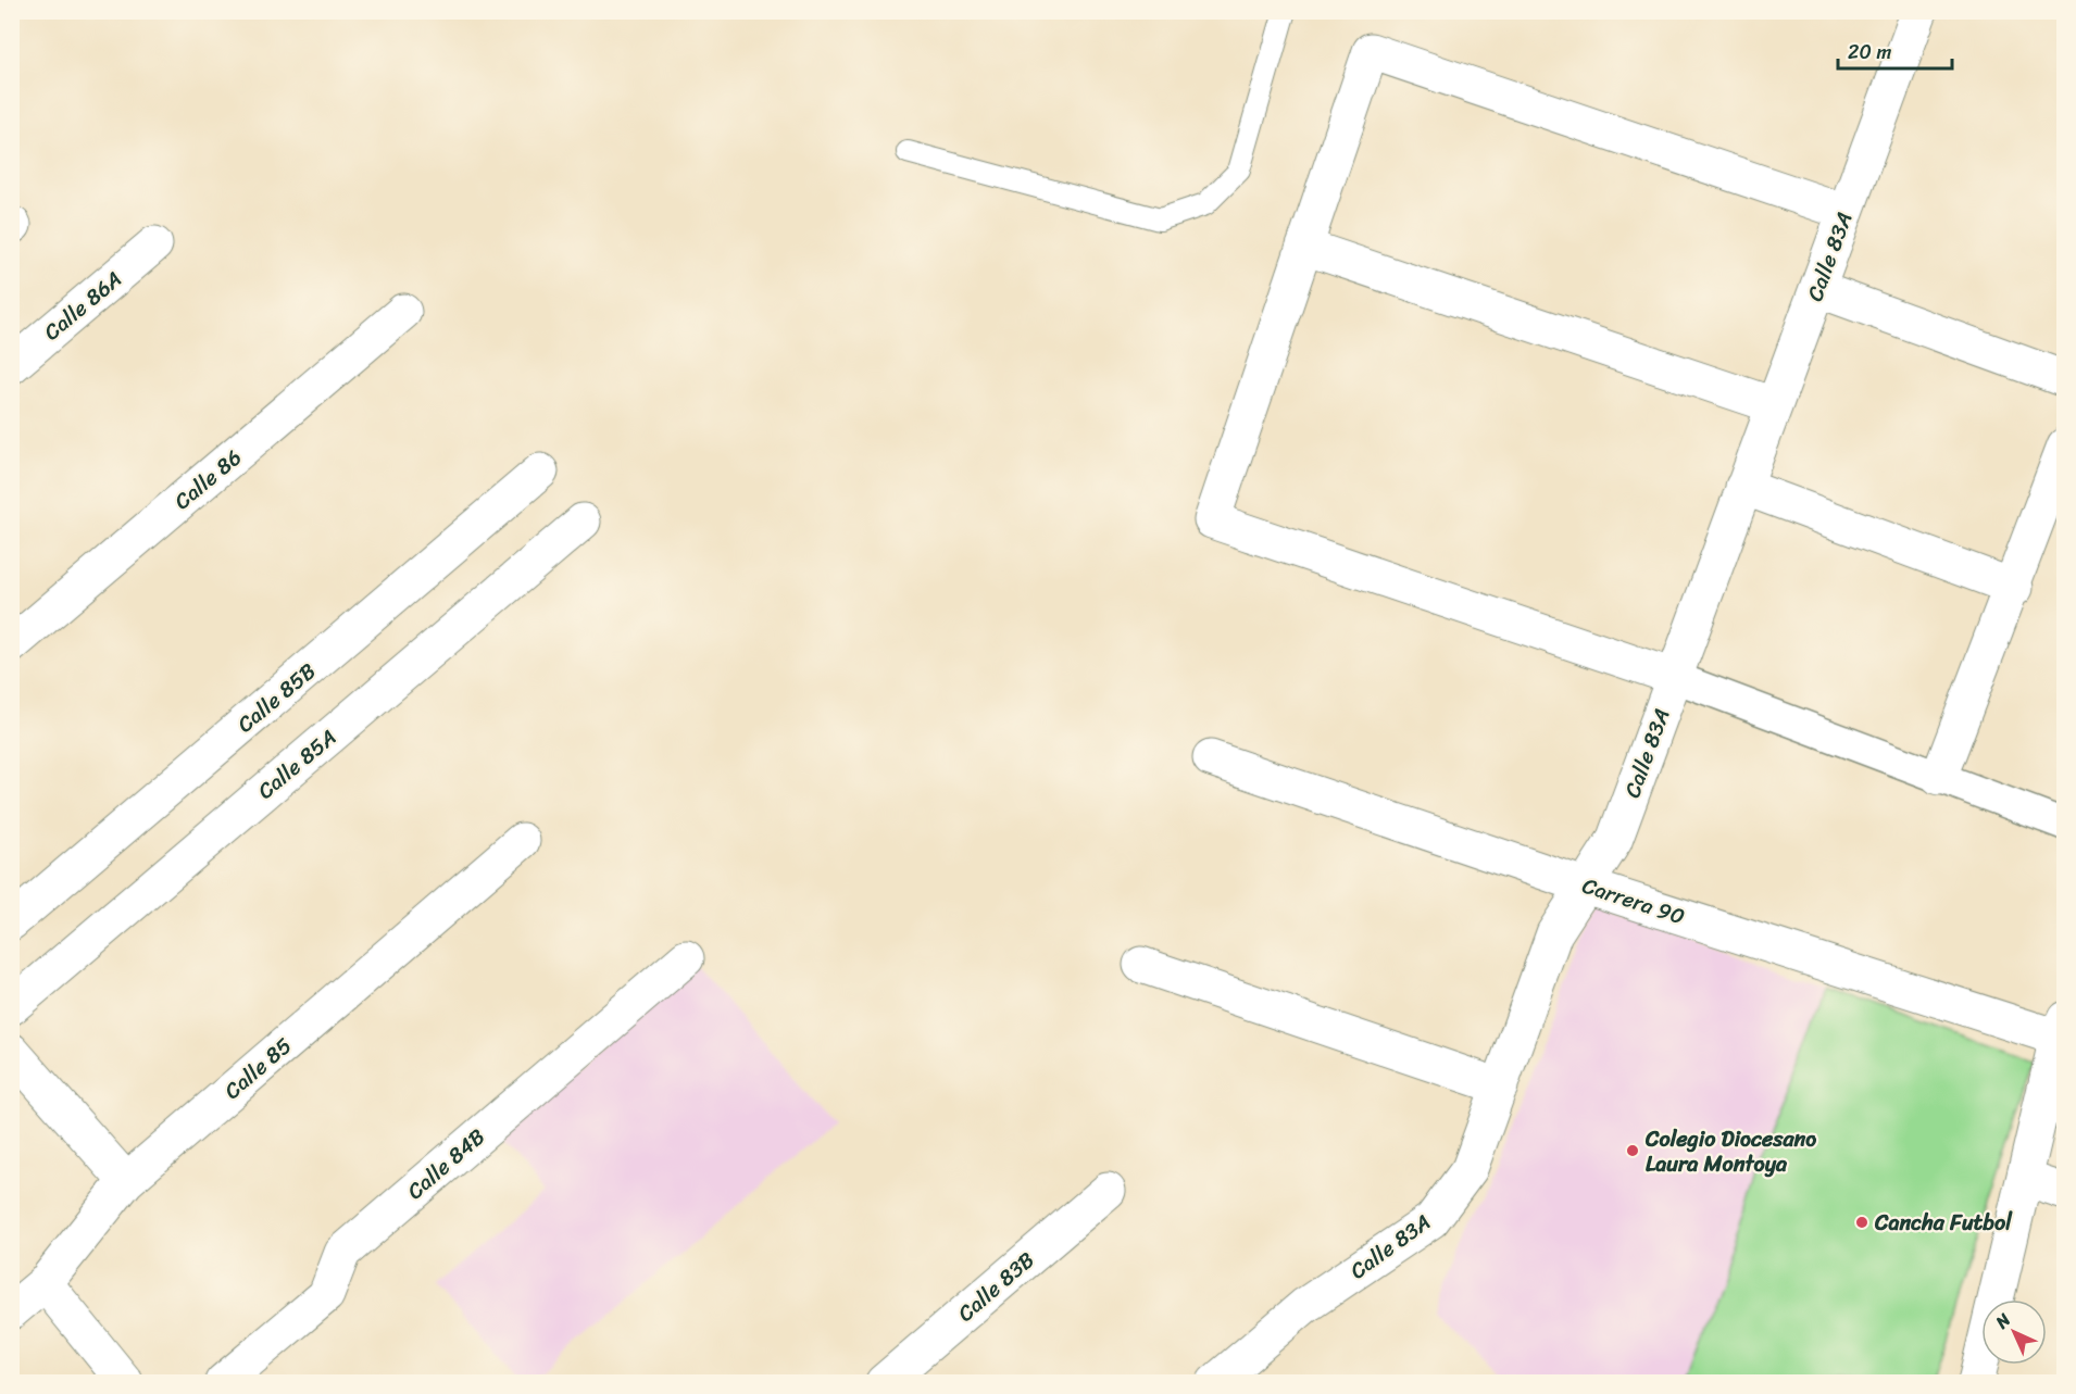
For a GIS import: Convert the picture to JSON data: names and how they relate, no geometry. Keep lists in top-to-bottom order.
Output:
{
  "streets": {
    "street": [
      "Calle 83A",
      "Calle 86A",
      "Calle 86",
      "Calle 85B",
      "Calle 85A",
      "Carrera 90",
      "Calle 85",
      "Calle 84B",
      "Calle 83B"
    ]
  },
  "crossings": [
    ["Calle 83A", "Carrera 90"]
  ],
  "places": ["Colegio Diocesano Laura Montoya", "Cancha Futbol"],
  "scale_bar": "20 m",
  "north": "top left"
}
